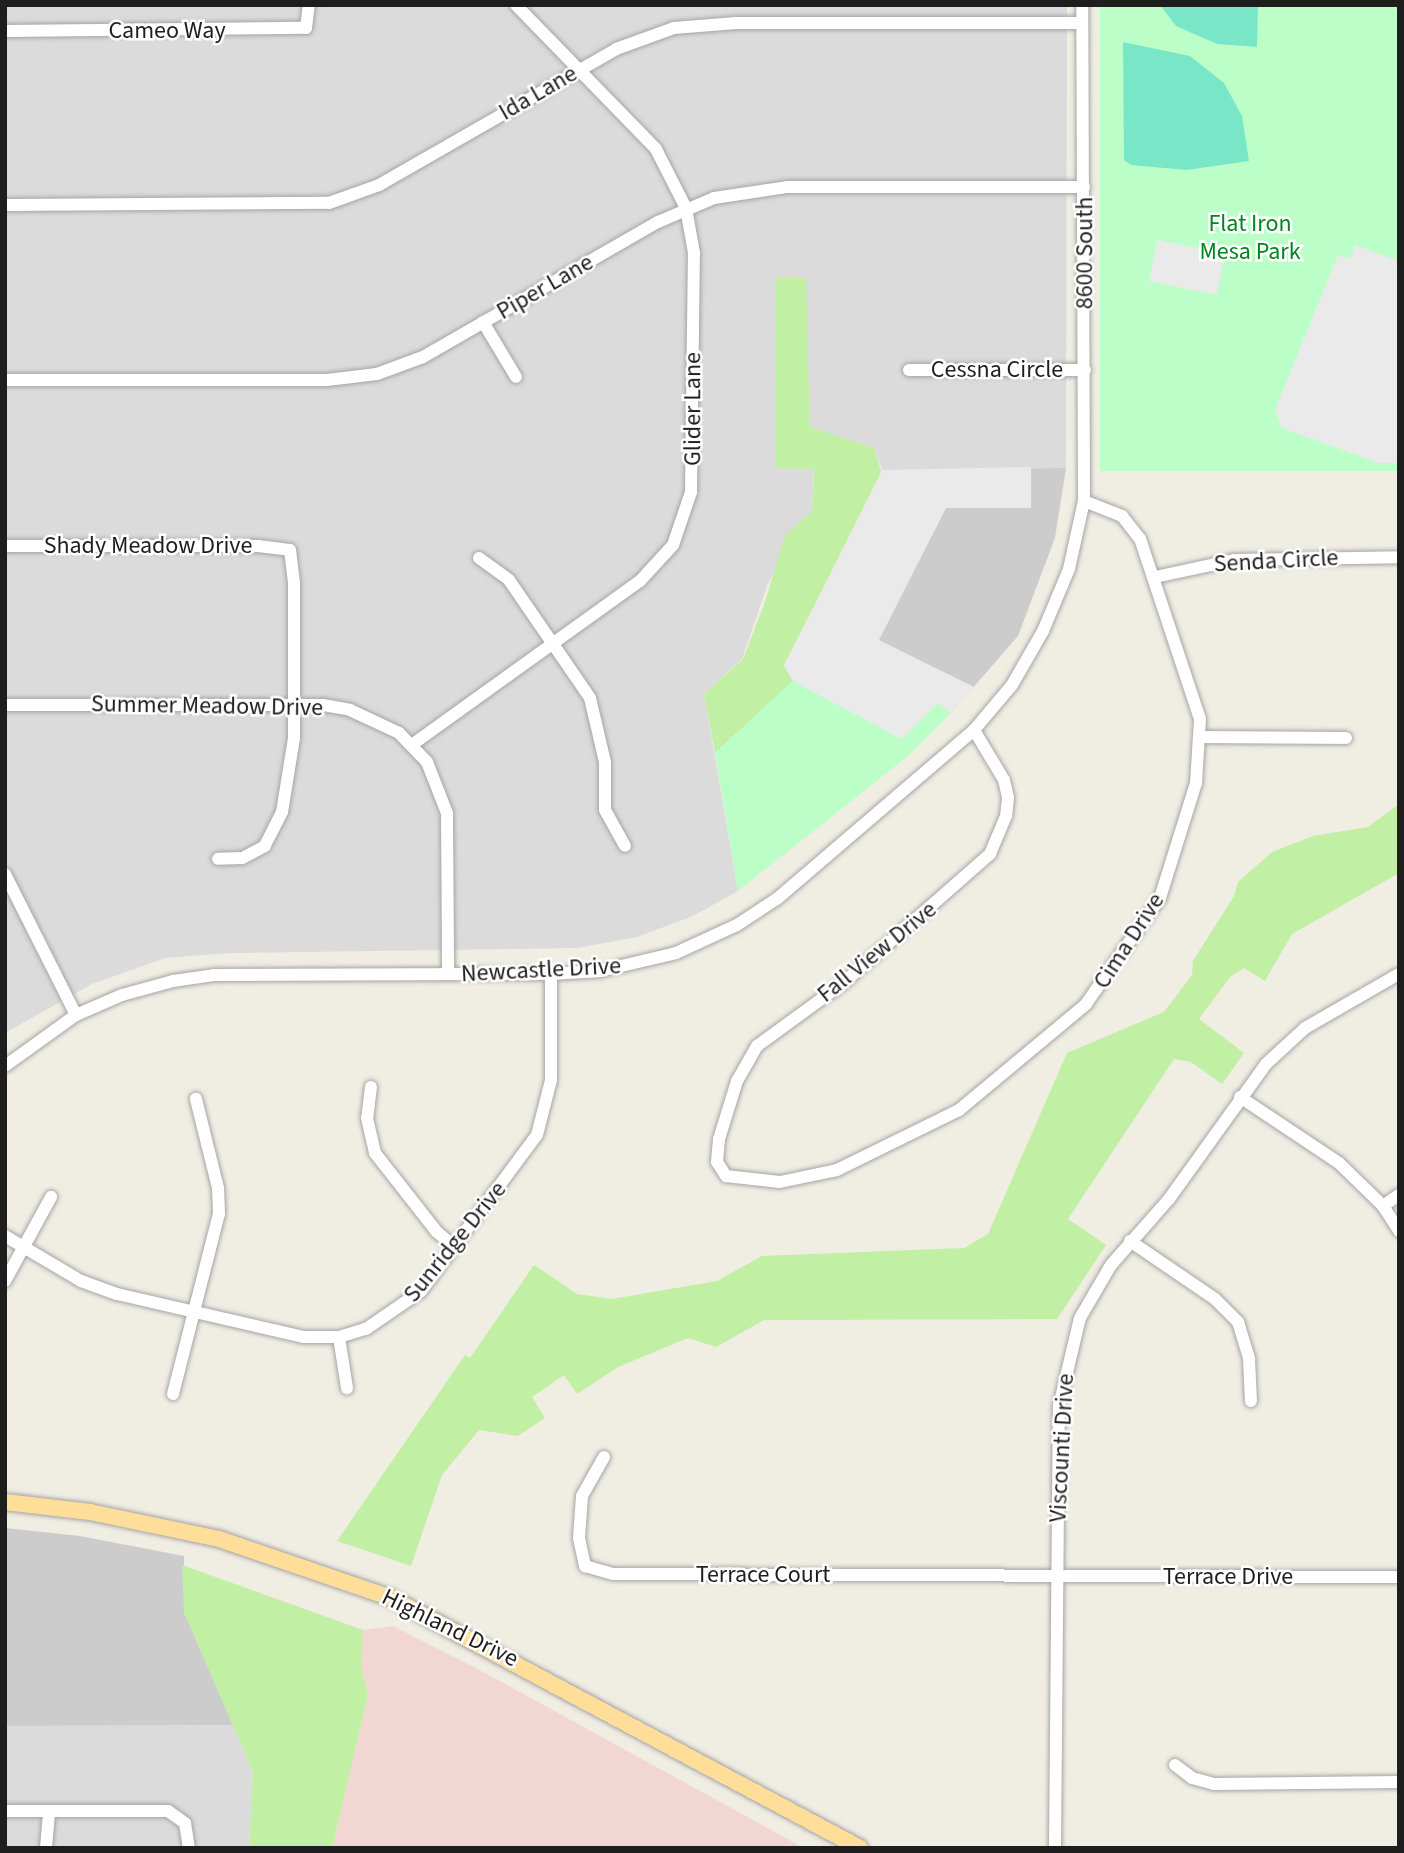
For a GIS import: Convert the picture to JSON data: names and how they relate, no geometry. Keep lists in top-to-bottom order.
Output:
{
  "streets": {
    "main road": ["Highland Drive"],
    "street": [
      "Cameo Way",
      "Ida Lane",
      "8600 South",
      "Piper Lane",
      "Cessna Circle",
      "Glider Lane",
      "Shady Meadow Drive",
      "Senda Circle",
      "Summer Meadow Drive",
      "Cima Drive",
      "Fall View Drive",
      "Newcastle Drive",
      "Sunridge Drive",
      "Viscounti Drive",
      "Terrace Court",
      "Terrace Drive"
    ]
  },
  "crossings": [
    ["Ida Lane", "8600 South"],
    ["Ida Lane", "Glider Lane"],
    ["8600 South", "Piper Lane"],
    ["8600 South", "Cessna Circle"],
    ["8600 South", "Cima Drive"],
    ["8600 South", "Newcastle Drive"],
    ["Piper Lane", "Glider Lane"],
    ["Glider Lane", "Summer Meadow Drive"],
    ["Shady Meadow Drive", "Summer Meadow Drive"],
    ["Senda Circle", "Cima Drive"],
    ["Summer Meadow Drive", "Newcastle Drive"],
    ["Cima Drive", "Fall View Drive"],
    ["Cima Drive", "Newcastle Drive"],
    ["Fall View Drive", "Newcastle Drive"],
    ["Newcastle Drive", "Sunridge Drive"],
    ["Viscounti Drive", "Terrace Court"],
    ["Viscounti Drive", "Terrace Drive"],
    ["Terrace Court", "Terrace Drive"]
  ],
  "parks": ["Flat Iron Mesa Park"]
}
